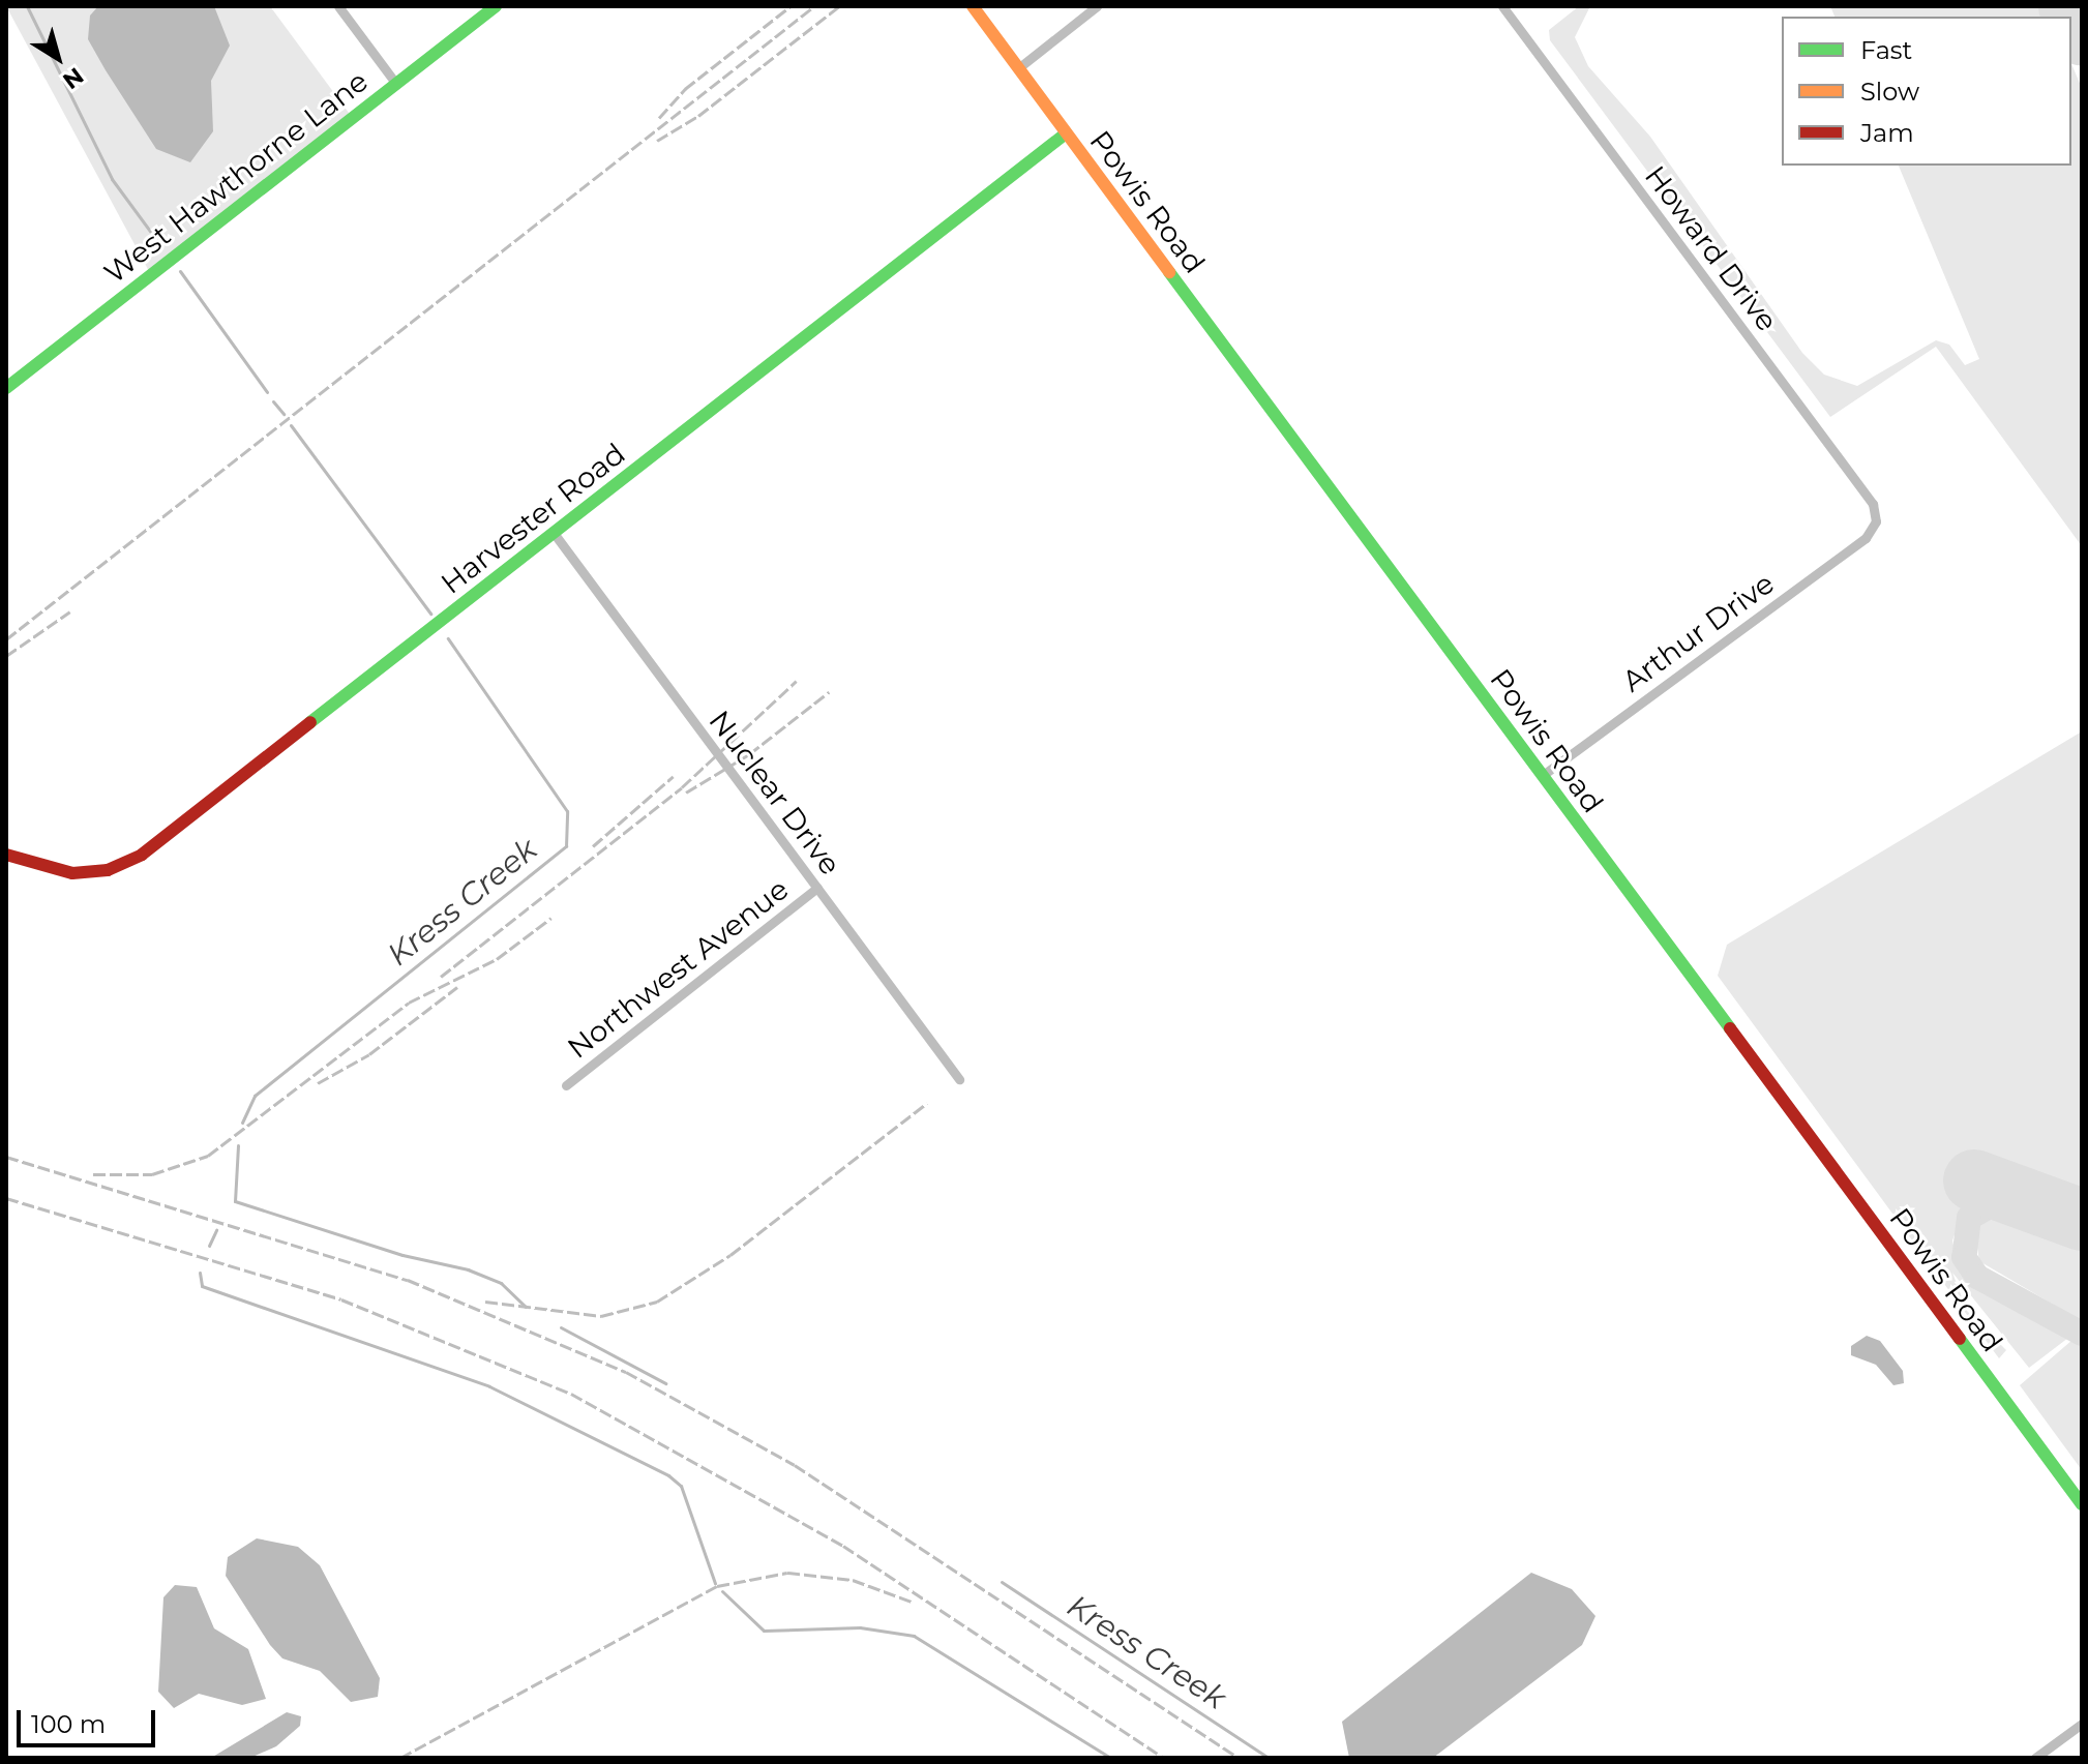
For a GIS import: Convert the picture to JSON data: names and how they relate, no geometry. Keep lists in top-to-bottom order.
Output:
{
  "streets": {
    "street": [
      "West Hawthorne Lane",
      "Powis Road",
      "Howard Drive",
      "Harvester Road",
      "Arthur Drive",
      "Nuclear Drive",
      "Northwest Avenue"
    ]
  },
  "crossings": [
    ["Powis Road", "Harvester Road"],
    ["Powis Road", "Arthur Drive"],
    ["Howard Drive", "Arthur Drive"],
    ["Harvester Road", "Nuclear Drive"],
    ["Nuclear Drive", "Northwest Avenue"]
  ],
  "water": ["Kress Creek"],
  "legend": ["Fast", "Slow", "Jam"],
  "scale_bar": "100 m",
  "north": "bottom right"
}
